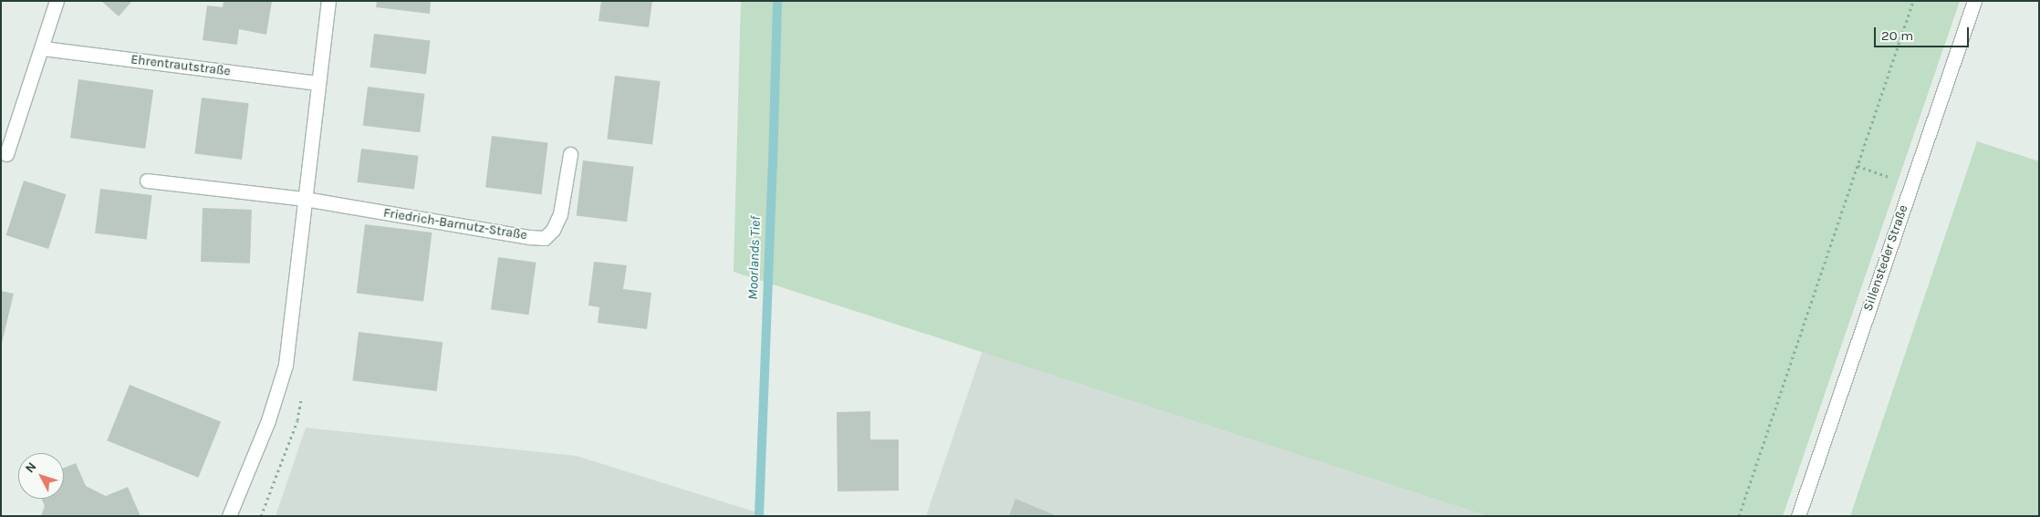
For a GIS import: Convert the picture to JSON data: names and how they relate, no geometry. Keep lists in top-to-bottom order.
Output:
{
  "streets": {
    "street": ["Ehrentrautstraße", "Friedrich-Barnutz-Straße", "Sillensteder Straße"]
  },
  "water": ["Moorlands Tief"],
  "scale_bar": "20 m",
  "north": "top left"
}
